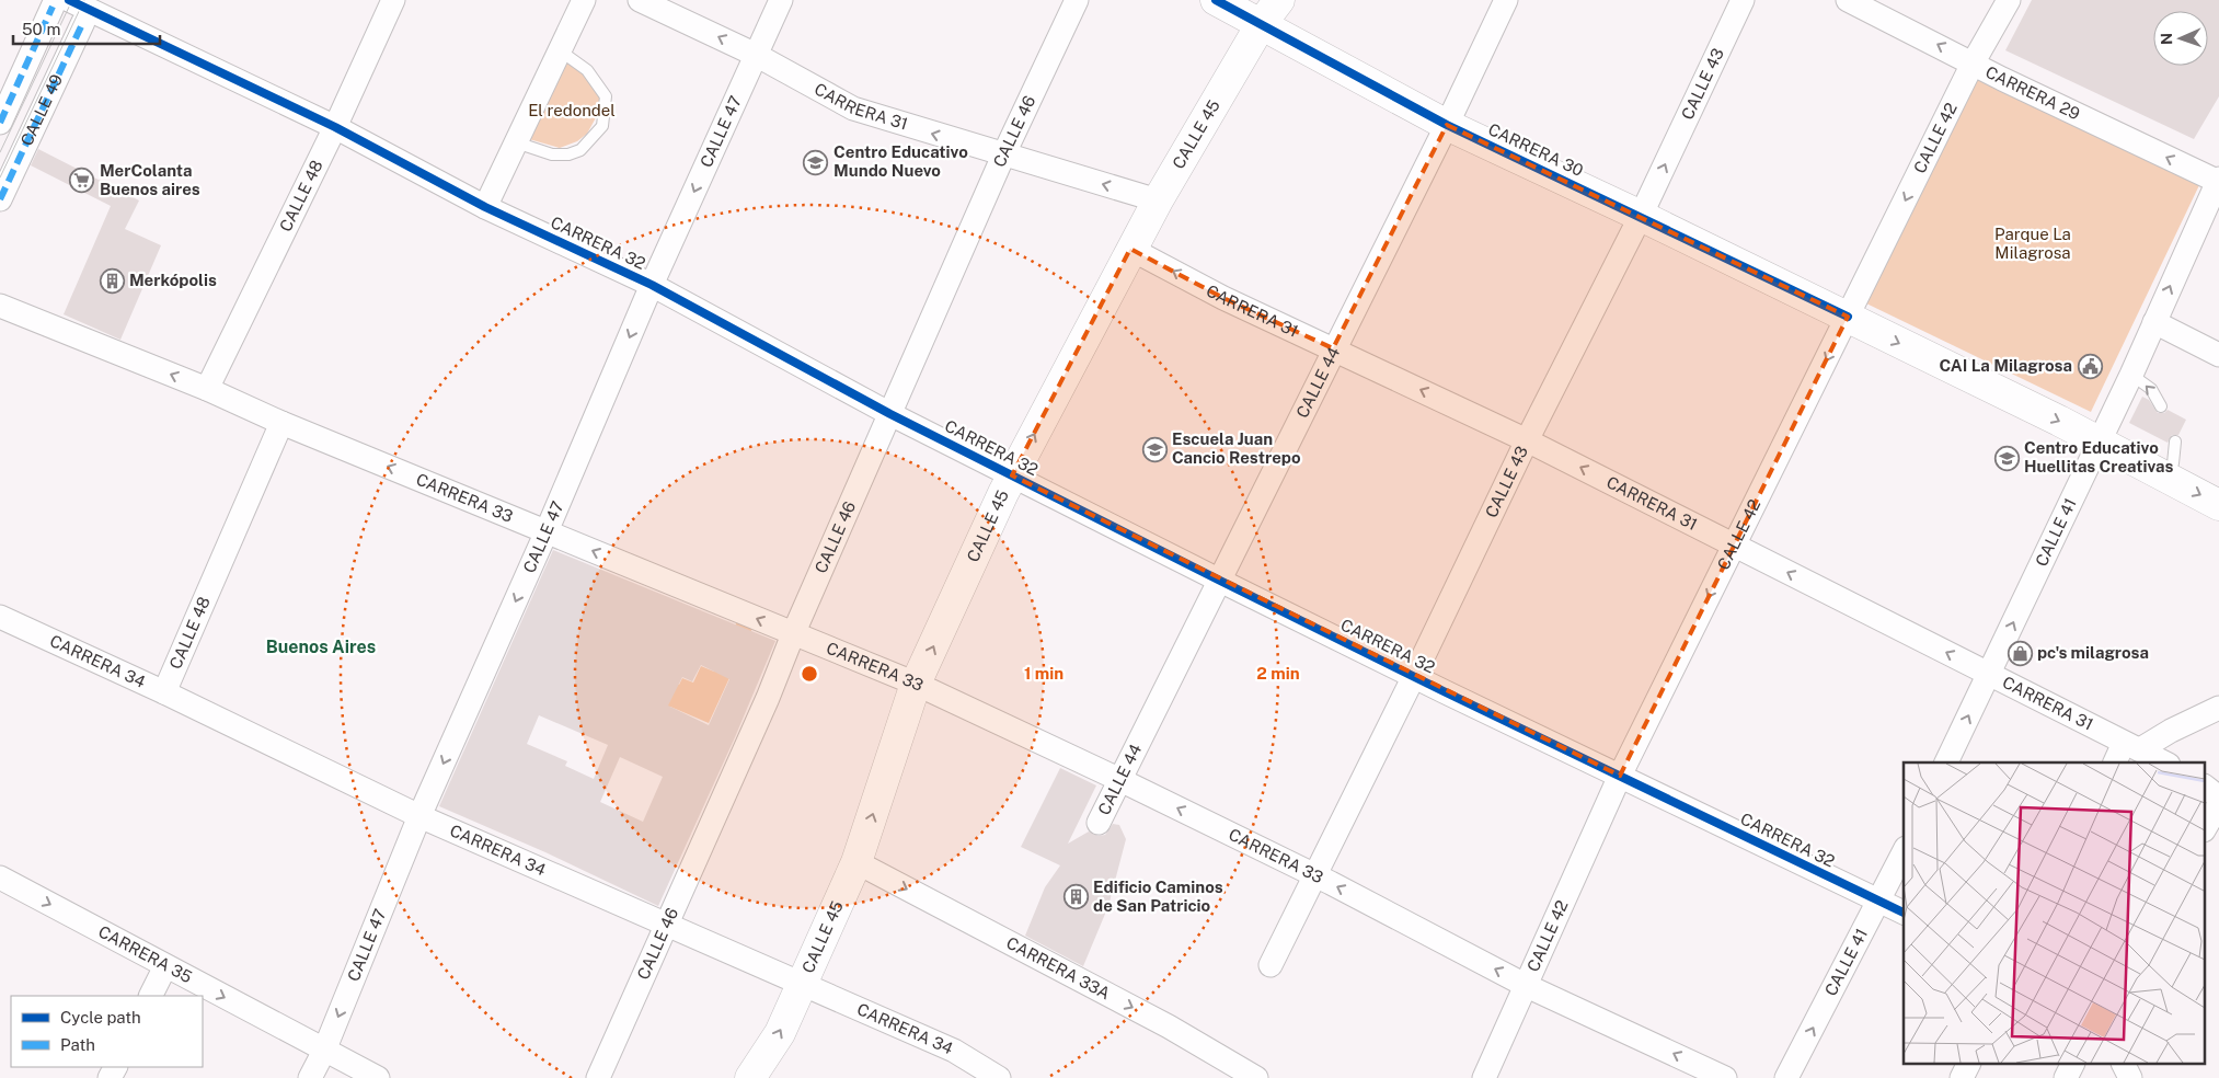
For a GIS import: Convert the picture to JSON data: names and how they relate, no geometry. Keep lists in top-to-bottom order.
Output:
{
  "streets": {
    "main road": ["CALLE 45", "CARRERA 30"],
    "street": [
      "CALLE 43",
      "CARRERA 29",
      "CARRERA 31",
      "CALLE 49",
      "CALLE 47",
      "CALLE 46",
      "CALLE 42",
      "CALLE 48",
      "CARRERA 32",
      "CALLE 44",
      "CARRERA 33",
      "CALLE 41",
      "CARRERA 34",
      "CARRERA 35",
      "CARRERA 33A"
    ]
  },
  "crossings": [
    ["CALLE 43", "CARRERA 31"],
    ["CALLE 43", "CARRERA 30"],
    ["CALLE 43", "CARRERA 32"],
    ["CALLE 43", "CARRERA 33"],
    ["CARRERA 29", "CALLE 42"],
    ["CARRERA 29", "CALLE 41"],
    ["CARRERA 31", "CALLE 47"],
    ["CARRERA 31", "CALLE 46"],
    ["CARRERA 31", "CALLE 45"],
    ["CARRERA 31", "CALLE 42"],
    ["CARRERA 31", "CALLE 44"],
    ["CARRERA 31", "CALLE 41"],
    ["CALLE 49", "CARRERA 32"],
    ["CALLE 47", "CARRERA 32"],
    ["CALLE 47", "CARRERA 33"],
    ["CALLE 47", "CARRERA 34"],
    ["CALLE 47", "CARRERA 35"],
    ["CALLE 46", "CARRERA 32"],
    ["CALLE 46", "CARRERA 33"],
    ["CALLE 46", "CARRERA 34"],
    ["CALLE 45", "CARRERA 30"],
    ["CALLE 45", "CARRERA 32"],
    ["CALLE 45", "CARRERA 33"],
    ["CALLE 45", "CARRERA 34"],
    ["CALLE 45", "CARRERA 33A"],
    ["CALLE 42", "CARRERA 30"],
    ["CALLE 42", "CARRERA 32"],
    ["CALLE 42", "CARRERA 33"],
    ["CARRERA 30", "CALLE 44"],
    ["CARRERA 30", "CALLE 41"],
    ["CALLE 48", "CARRERA 32"],
    ["CALLE 48", "CARRERA 33"],
    ["CALLE 48", "CARRERA 34"],
    ["CARRERA 32", "CALLE 44"],
    ["CARRERA 32", "CALLE 41"],
    ["CALLE 44", "CARRERA 33"]
  ],
  "one_way": [
    "CARRERA 29",
    "CARRERA 31",
    "CALLE 47",
    "CALLE 45",
    "CALLE 42",
    "CARRERA 30",
    "CARRERA 33",
    "CALLE 41",
    "CARRERA 35",
    "CARRERA 33A"
  ],
  "districts": ["Buenos Aires"],
  "parks": ["El redondel", "Parque La Milagrosa"],
  "places": {
    "school or university": ["Centro Educativo Mundo Nuevo", "Escuela Juan Cancio Restrepo", "Centro Educativo Huellitas Creativas"],
    "supermarket": ["MerColanta Buenos aires"],
    "building": ["Merkópolis", "Edificio Caminos de San Patricio"],
    "public building": ["CAI La Milagrosa"],
    "shop": ["pc's milagrosa"]
  },
  "legend": ["Cycle path", "Path"],
  "scale_bar": "50 m",
  "north": "left",
  "rings": ["1 min", "2 min"]
}
